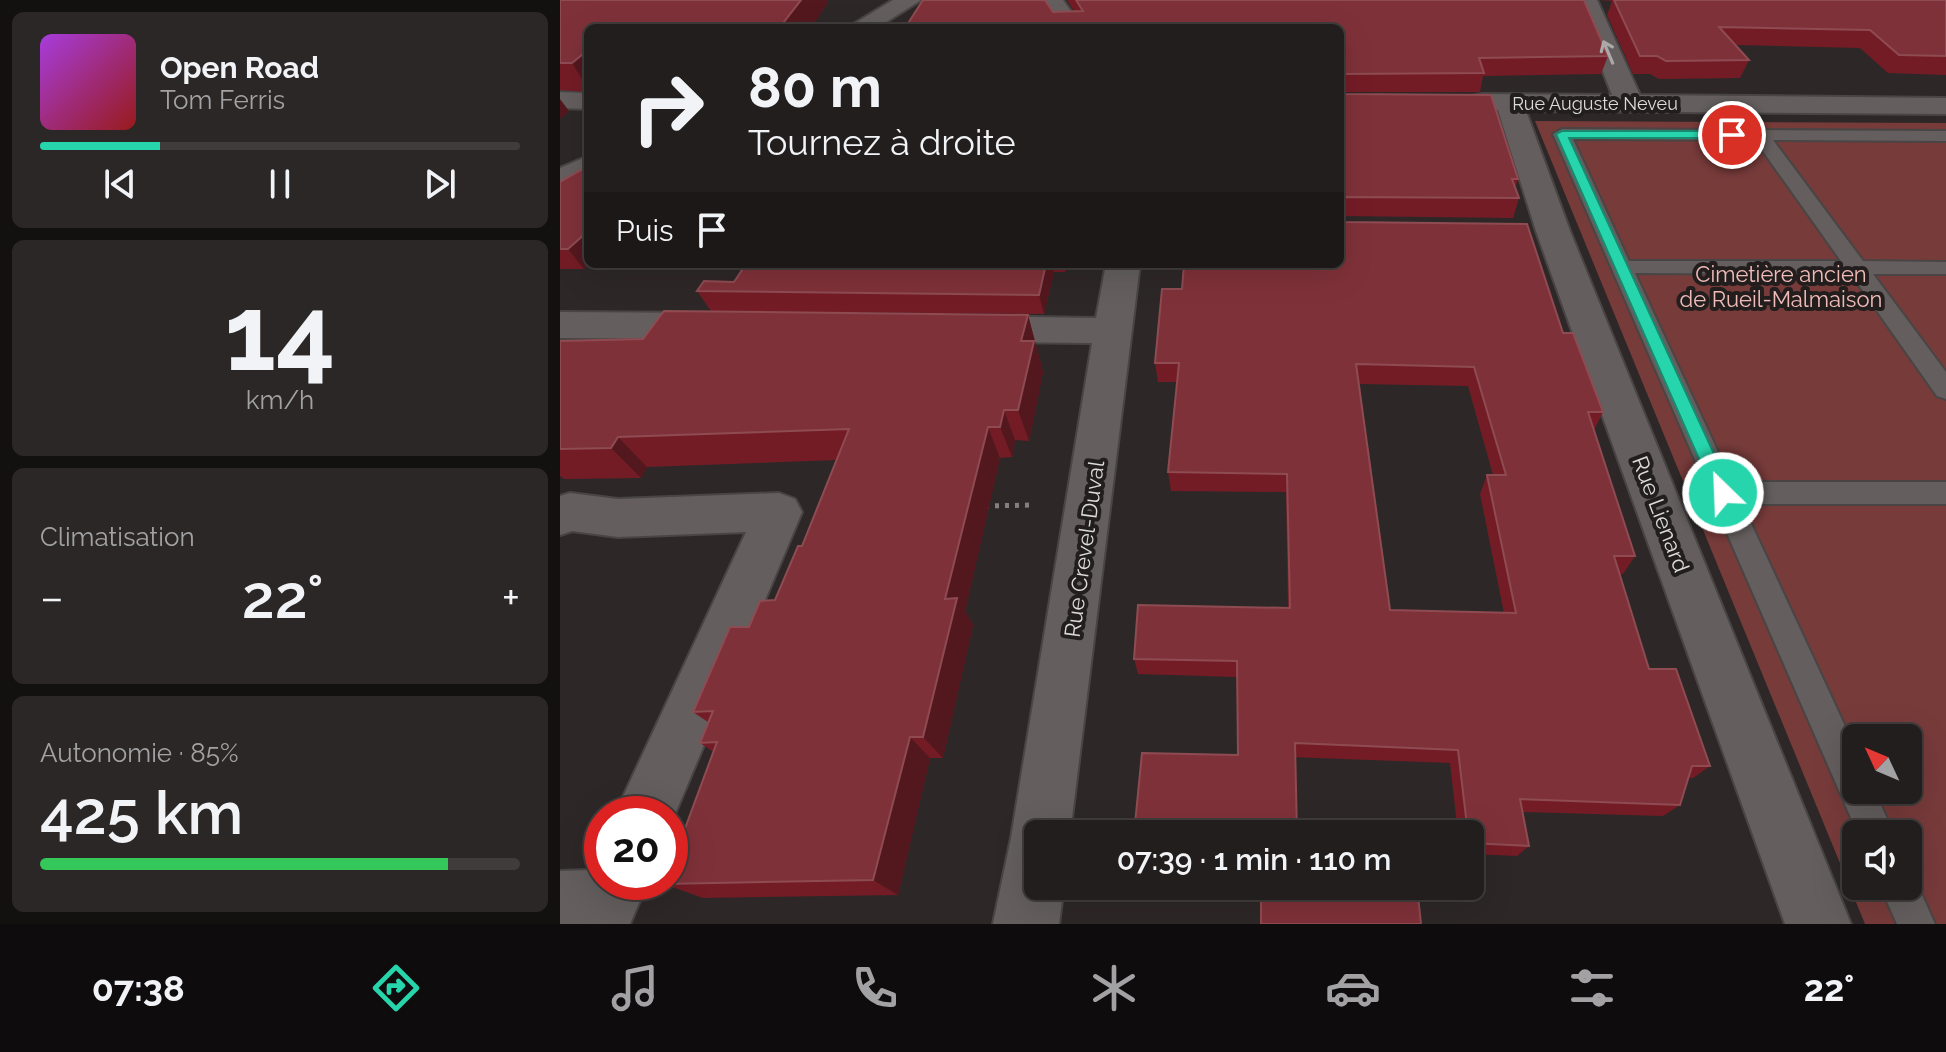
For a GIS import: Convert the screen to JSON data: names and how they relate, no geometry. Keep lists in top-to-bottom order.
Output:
{
  "streets": {
    "street": ["Rue Auguste Neveu", "Rue Lienard", "Rue Crevel-Duval"]
  },
  "crossings": [
    ["Rue Auguste Neveu", "Rue Lienard"]
  ],
  "parks": ["Cimetière ancien de Rueil-Malmaison"],
  "north": "top left",
  "page": {
    "turn": ["80 m", "Tournez à droite"],
    "song": ["Open Road", "Tom Ferris"],
    "then": "Puis",
    "tile": [
      ["14", "km/h"],
      "Climatisation",
      ["Autonomie · 85%", "425 km"]
    ],
    "heat": ["−", "22°", "+"],
    "limit": "20",
    "trip": "07:39 · 1 min · 110 m",
    "tabs": ["07:38", "22°"]
  }
}
